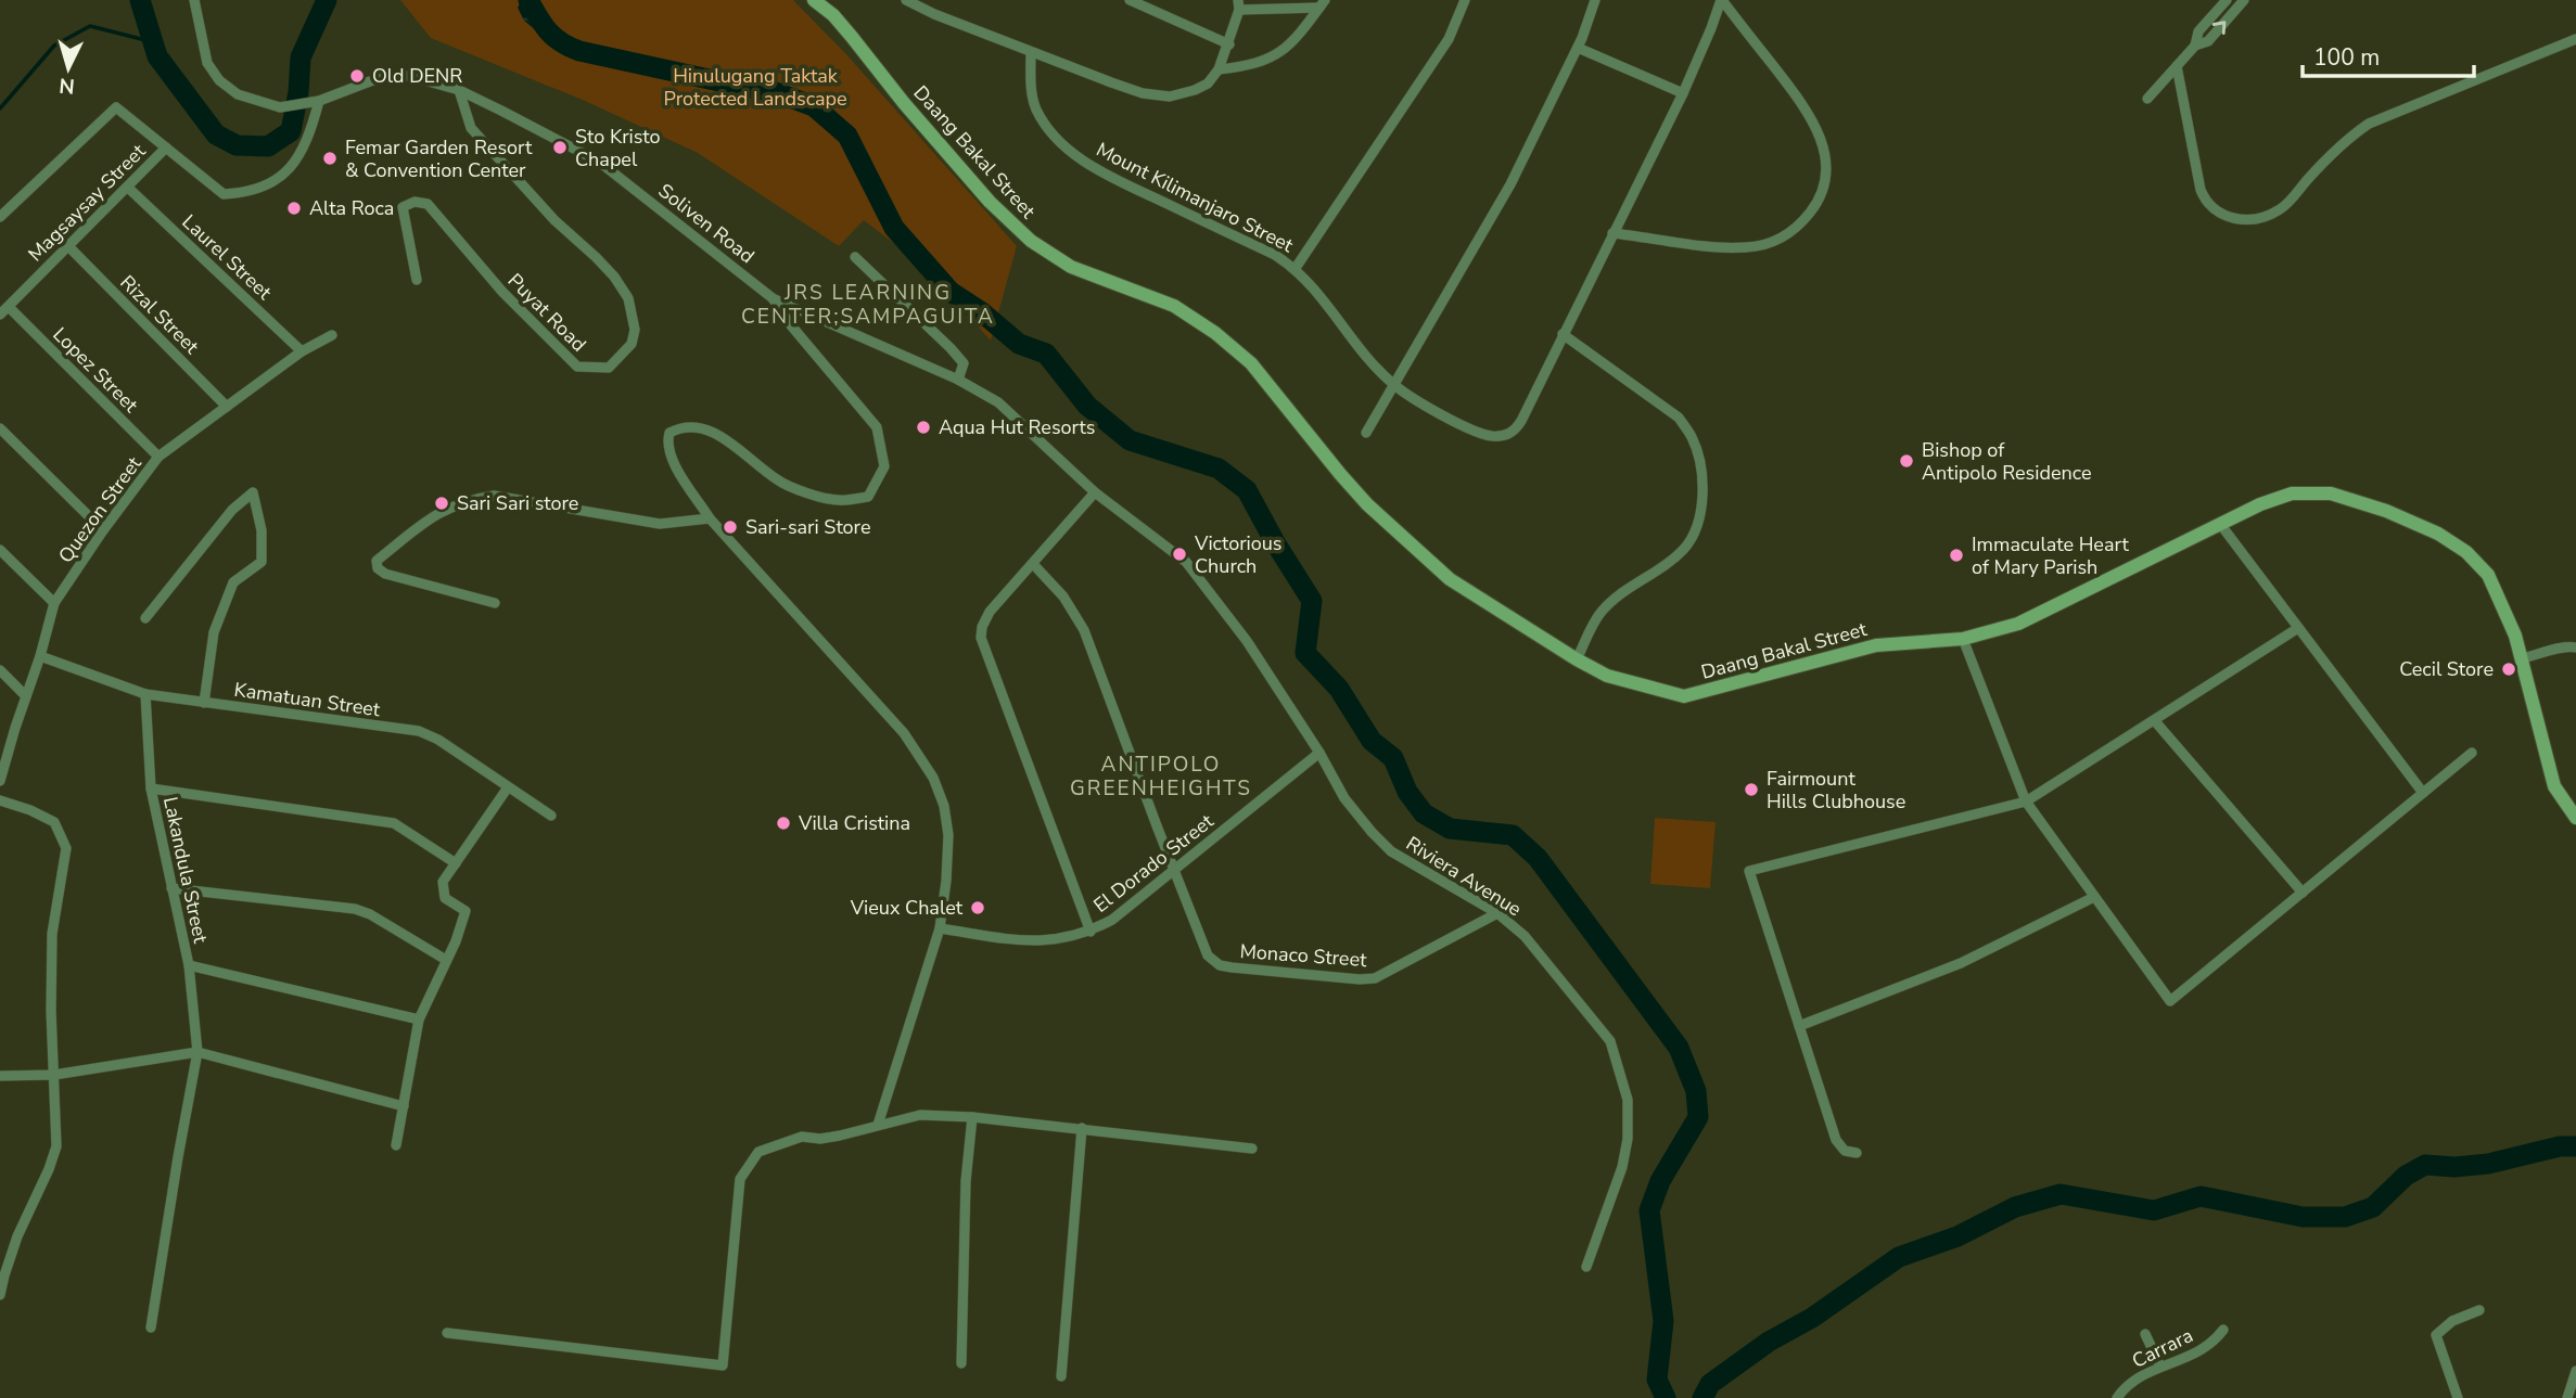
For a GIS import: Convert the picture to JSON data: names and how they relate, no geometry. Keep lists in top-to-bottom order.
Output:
{
  "streets": {
    "street": [
      "Daang Bakal Street",
      "Mount Kilimanjaro Street",
      "Magsaysay Street",
      "Soliven Road",
      "Laurel Street",
      "Puyat Road",
      "Rizal Street",
      "Lopez Street",
      "Quezon Street",
      "Kamatuan Street",
      "El Dorado Street",
      "Lakandula Street",
      "Riviera Avenue",
      "Monaco Street",
      "Carrara"
    ]
  },
  "crossings": [
    ["Magsaysay Street", "Laurel Street"],
    ["Magsaysay Street", "Rizal Street"],
    ["Magsaysay Street", "Lopez Street"],
    ["Soliven Road", "Puyat Road"],
    ["Soliven Road", "Riviera Avenue"],
    ["Laurel Street", "Quezon Street"],
    ["Rizal Street", "Quezon Street"],
    ["Lopez Street", "Quezon Street"],
    ["Quezon Street", "Kamatuan Street"],
    ["Kamatuan Street", "Lakandula Street"],
    ["El Dorado Street", "Riviera Avenue"],
    ["El Dorado Street", "Monaco Street"],
    ["Riviera Avenue", "Monaco Street"]
  ],
  "districts": ["JRS LEARNING CENTER;SAMPAGUITA", "ANTIPOLO GREENHEIGHTS"],
  "parks": ["Hinulugang Taktak Protected Landscape"],
  "places": [
    "Old DENR",
    "Sto Kristo Chapel",
    "Femar Garden Resort & Convention Center",
    "Alta Roca",
    "Aqua Hut Resorts",
    "Bishop of Antipolo Residence",
    "Sari Sari store",
    "Sari-sari Store",
    "Victorious Church",
    "Immaculate Heart of Mary Parish",
    "Cecil Store",
    "Fairmount Hills Clubhouse",
    "Villa Cristina",
    "Vieux Chalet"
  ],
  "scale_bar": "100 m",
  "north": "bottom"
}
